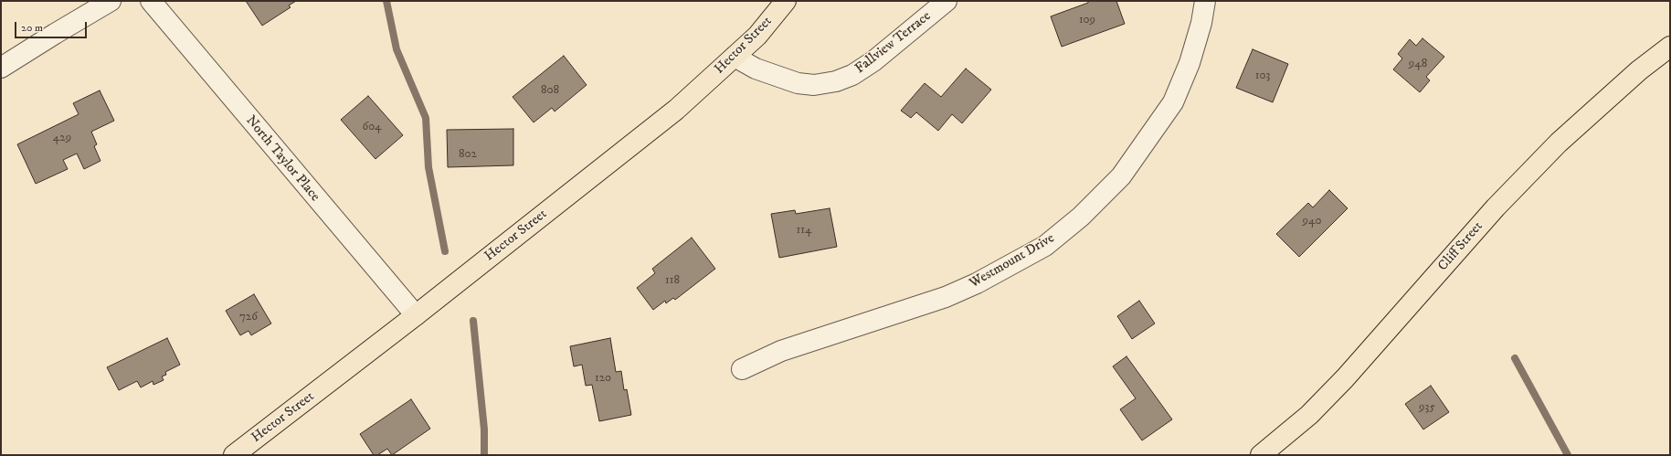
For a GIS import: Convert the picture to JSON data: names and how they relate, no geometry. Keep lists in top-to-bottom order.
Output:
{
  "streets": {
    "main road": ["Hector Street", "Cliff Street"],
    "street": ["Fallview Terrace", "North Taylor Place", "Westmount Drive"]
  },
  "crossings": [
    ["Fallview Terrace", "Hector Street"],
    ["Hector Street", "North Taylor Place"]
  ],
  "house_numbers": [
    "109",
    "948",
    "103",
    "808",
    "604",
    "429",
    "802",
    "940",
    "114",
    "118",
    "726",
    "120",
    "935"
  ],
  "scale_bar": "20 m"
}
